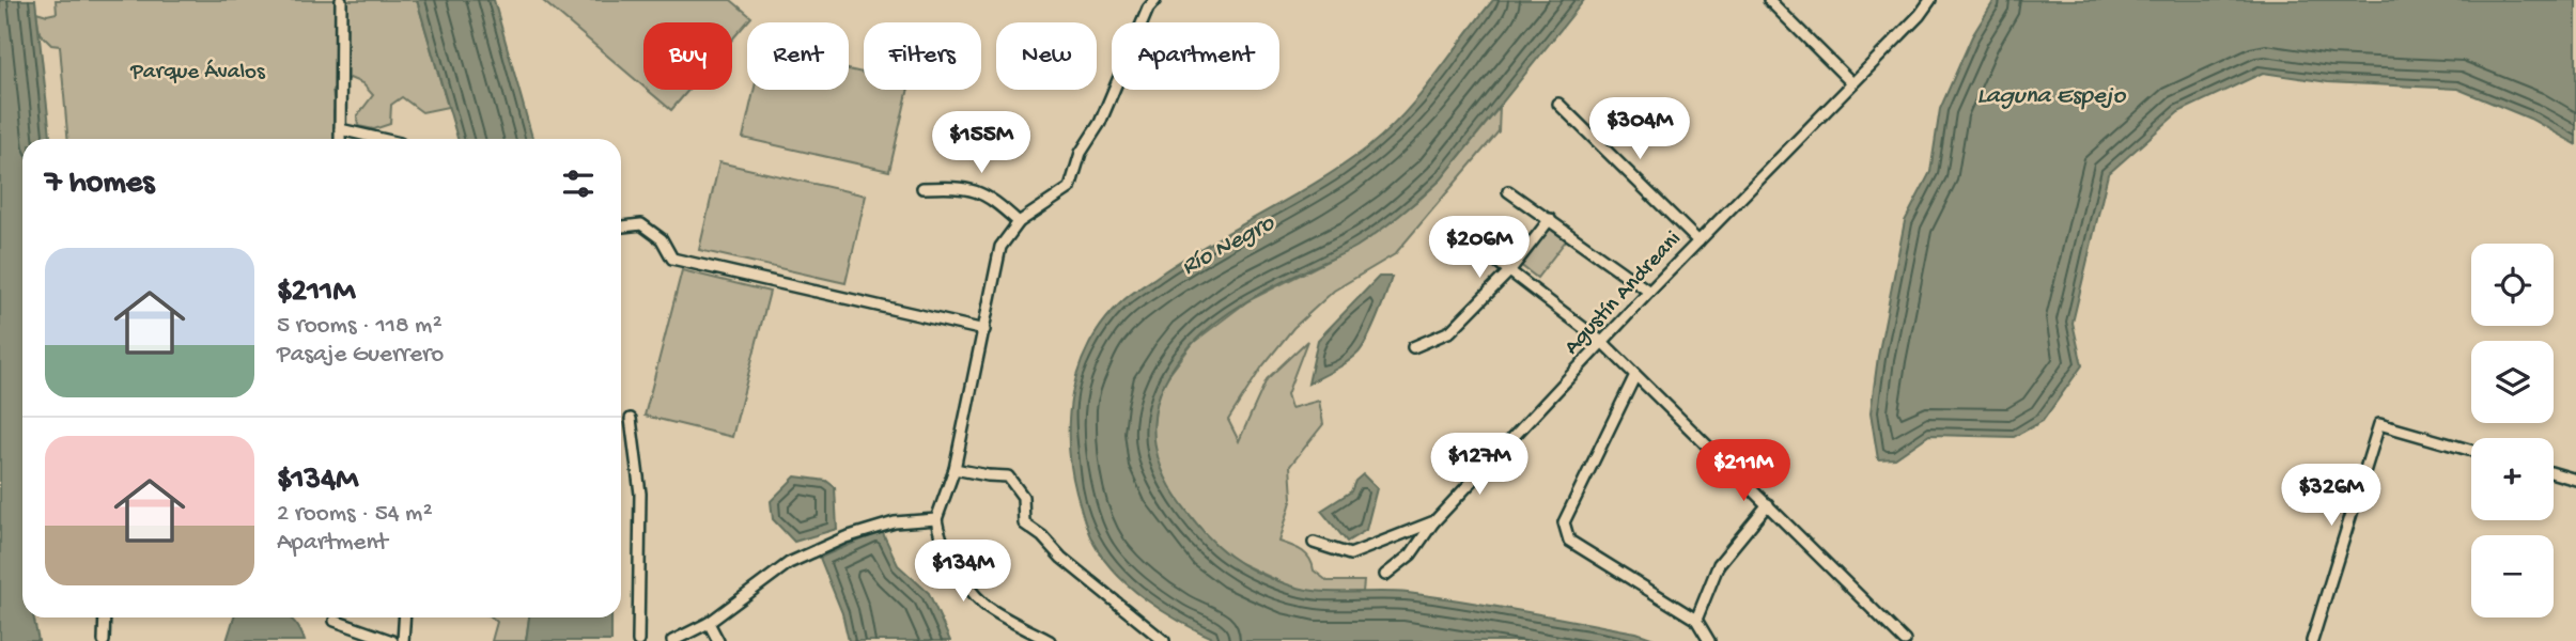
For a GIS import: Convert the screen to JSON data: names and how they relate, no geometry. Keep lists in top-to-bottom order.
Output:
{
  "streets": {
    "street": ["Agustín Andreani"]
  },
  "water": ["Laguna Espejo", "Río Negro"],
  "parks": ["Parque Ávalos"],
  "page": {
    "chip": [
      "Buy",
      "Rent",
      "Filters",
      "New",
      "Apartment"
    ],
    "price": [
      "$304M",
      "$155M",
      "$206M",
      "$127M",
      "$211M",
      "$326M",
      "$134M"
    ],
    "heading": "7 homes",
    "list": [
      {
        "name": "$211M",
        "note": "5 rooms · 118 m² · Pasaje Guerrero"
      },
      {
        "name": "$134M",
        "note": "2 rooms · 54 m² · Apartment"
      }
    ],
    "map_buttons": ["+", "−"]
  }
}
